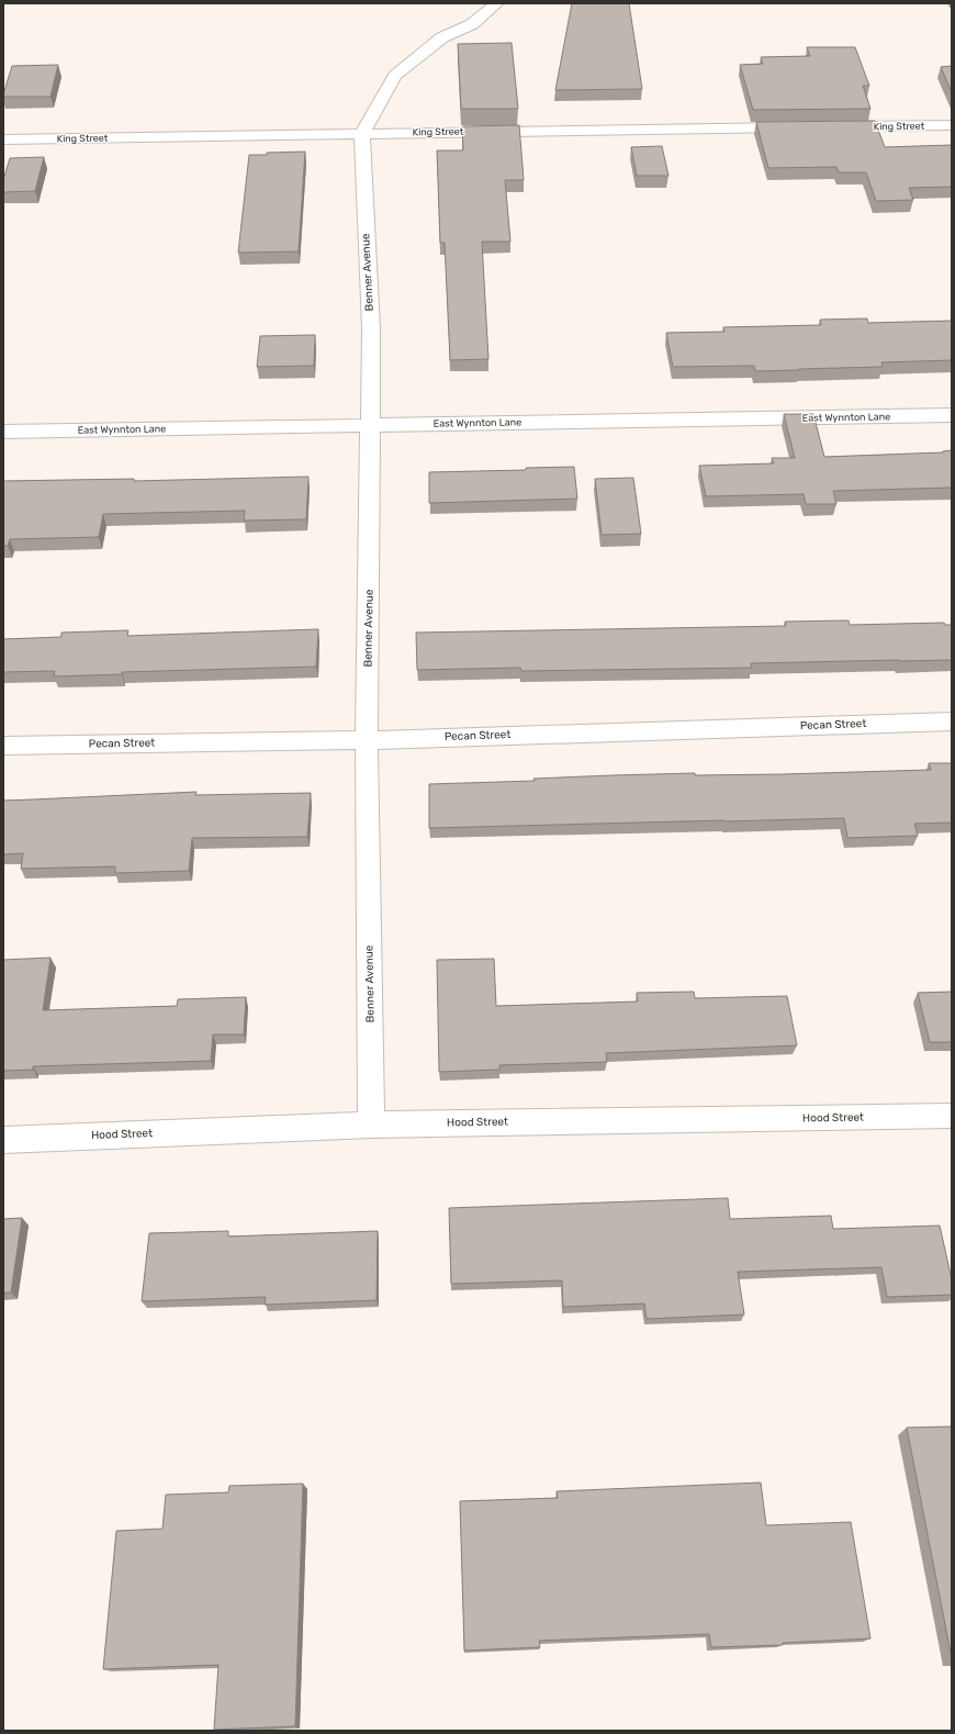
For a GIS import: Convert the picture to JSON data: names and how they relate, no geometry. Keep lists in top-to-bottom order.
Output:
{
  "streets": {
    "street": [
      "King Street",
      "Benner Avenue",
      "East Wynnton Lane",
      "Pecan Street",
      "Hood Street"
    ]
  },
  "crossings": [
    ["King Street", "Benner Avenue"],
    ["Benner Avenue", "East Wynnton Lane"],
    ["Benner Avenue", "Pecan Street"],
    ["Benner Avenue", "Hood Street"]
  ]
}
